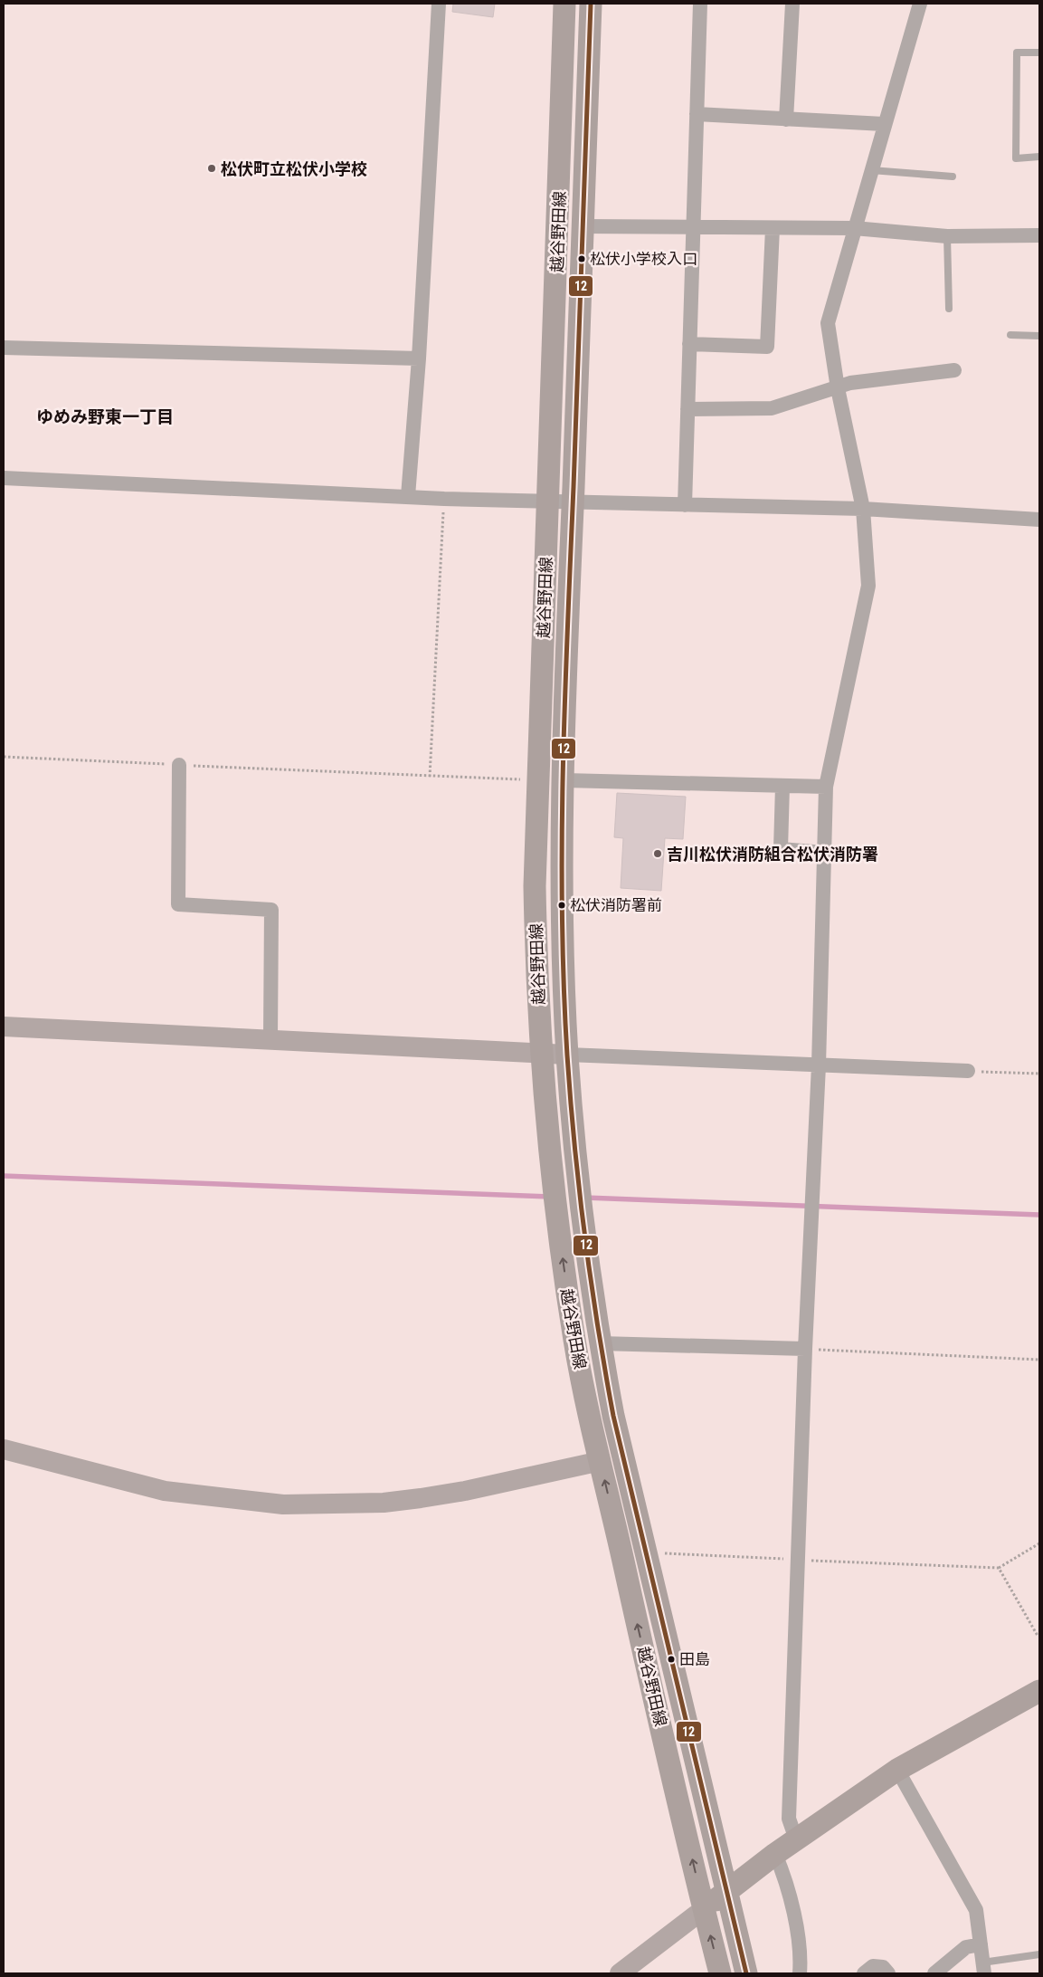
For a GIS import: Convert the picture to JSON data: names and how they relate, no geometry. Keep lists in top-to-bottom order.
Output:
{
  "streets": {
    "main road": ["越谷野田線"]
  },
  "districts": ["ゆめみ野東一丁目"],
  "places": [
    "松伏町立松伏小学校",
    "松伏小学校入口",
    "吉川松伏消防組合松伏消防署",
    "松伏消防署前",
    "田島"
  ],
  "lines": ["transit line 12"]
}
